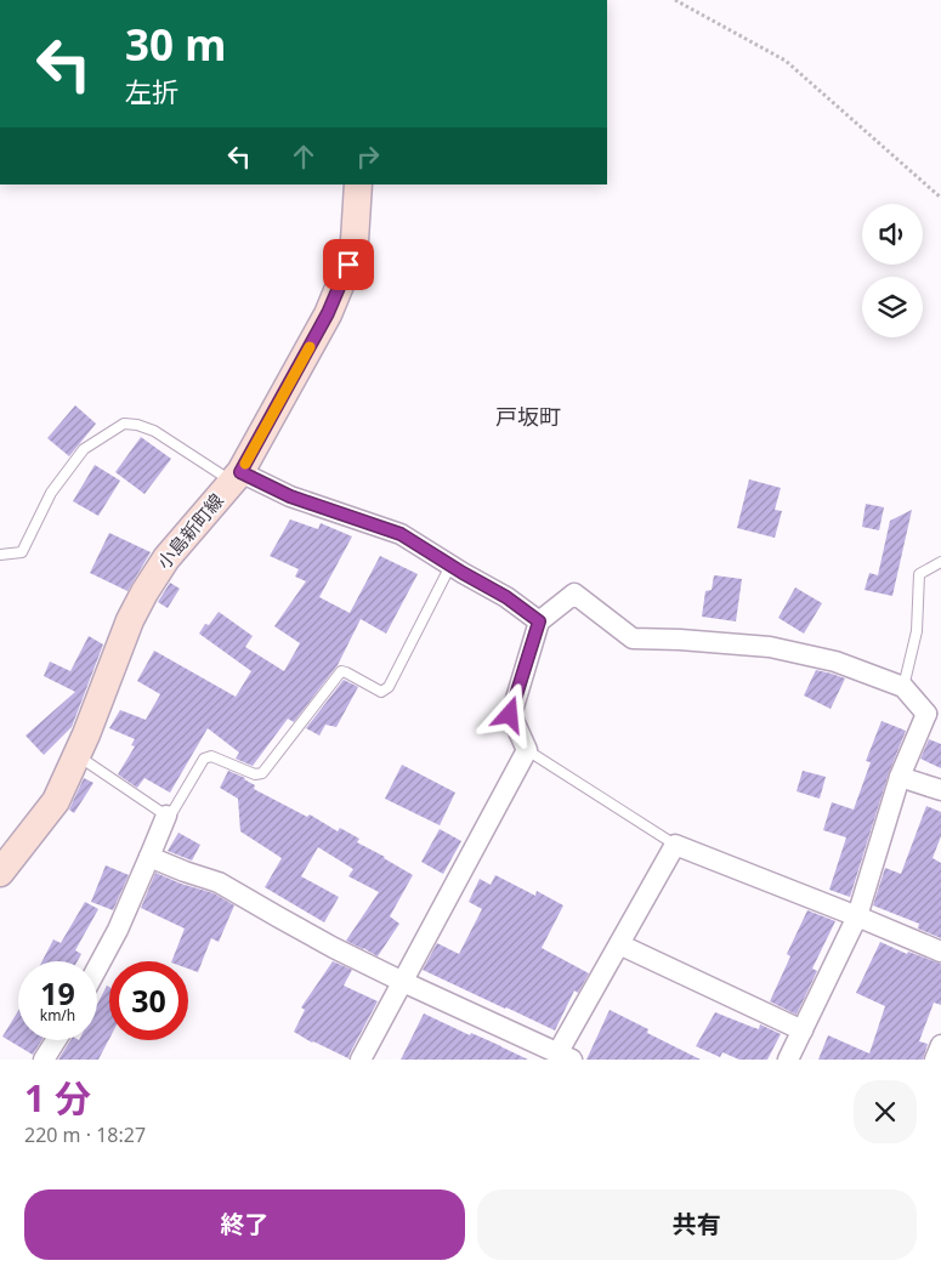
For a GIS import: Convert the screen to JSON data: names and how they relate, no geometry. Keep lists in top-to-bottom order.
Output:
{
  "streets": {
    "main road": ["小島新町線"]
  },
  "districts": ["戸坂町"],
  "page": {
    "turn": ["30 m", "左折"],
    "speed": "19 km/h",
    "limit": "30",
    "heading": ["1 分", "220 m · 18:27"],
    "buttons": ["終了", "共有"]
  }
}
